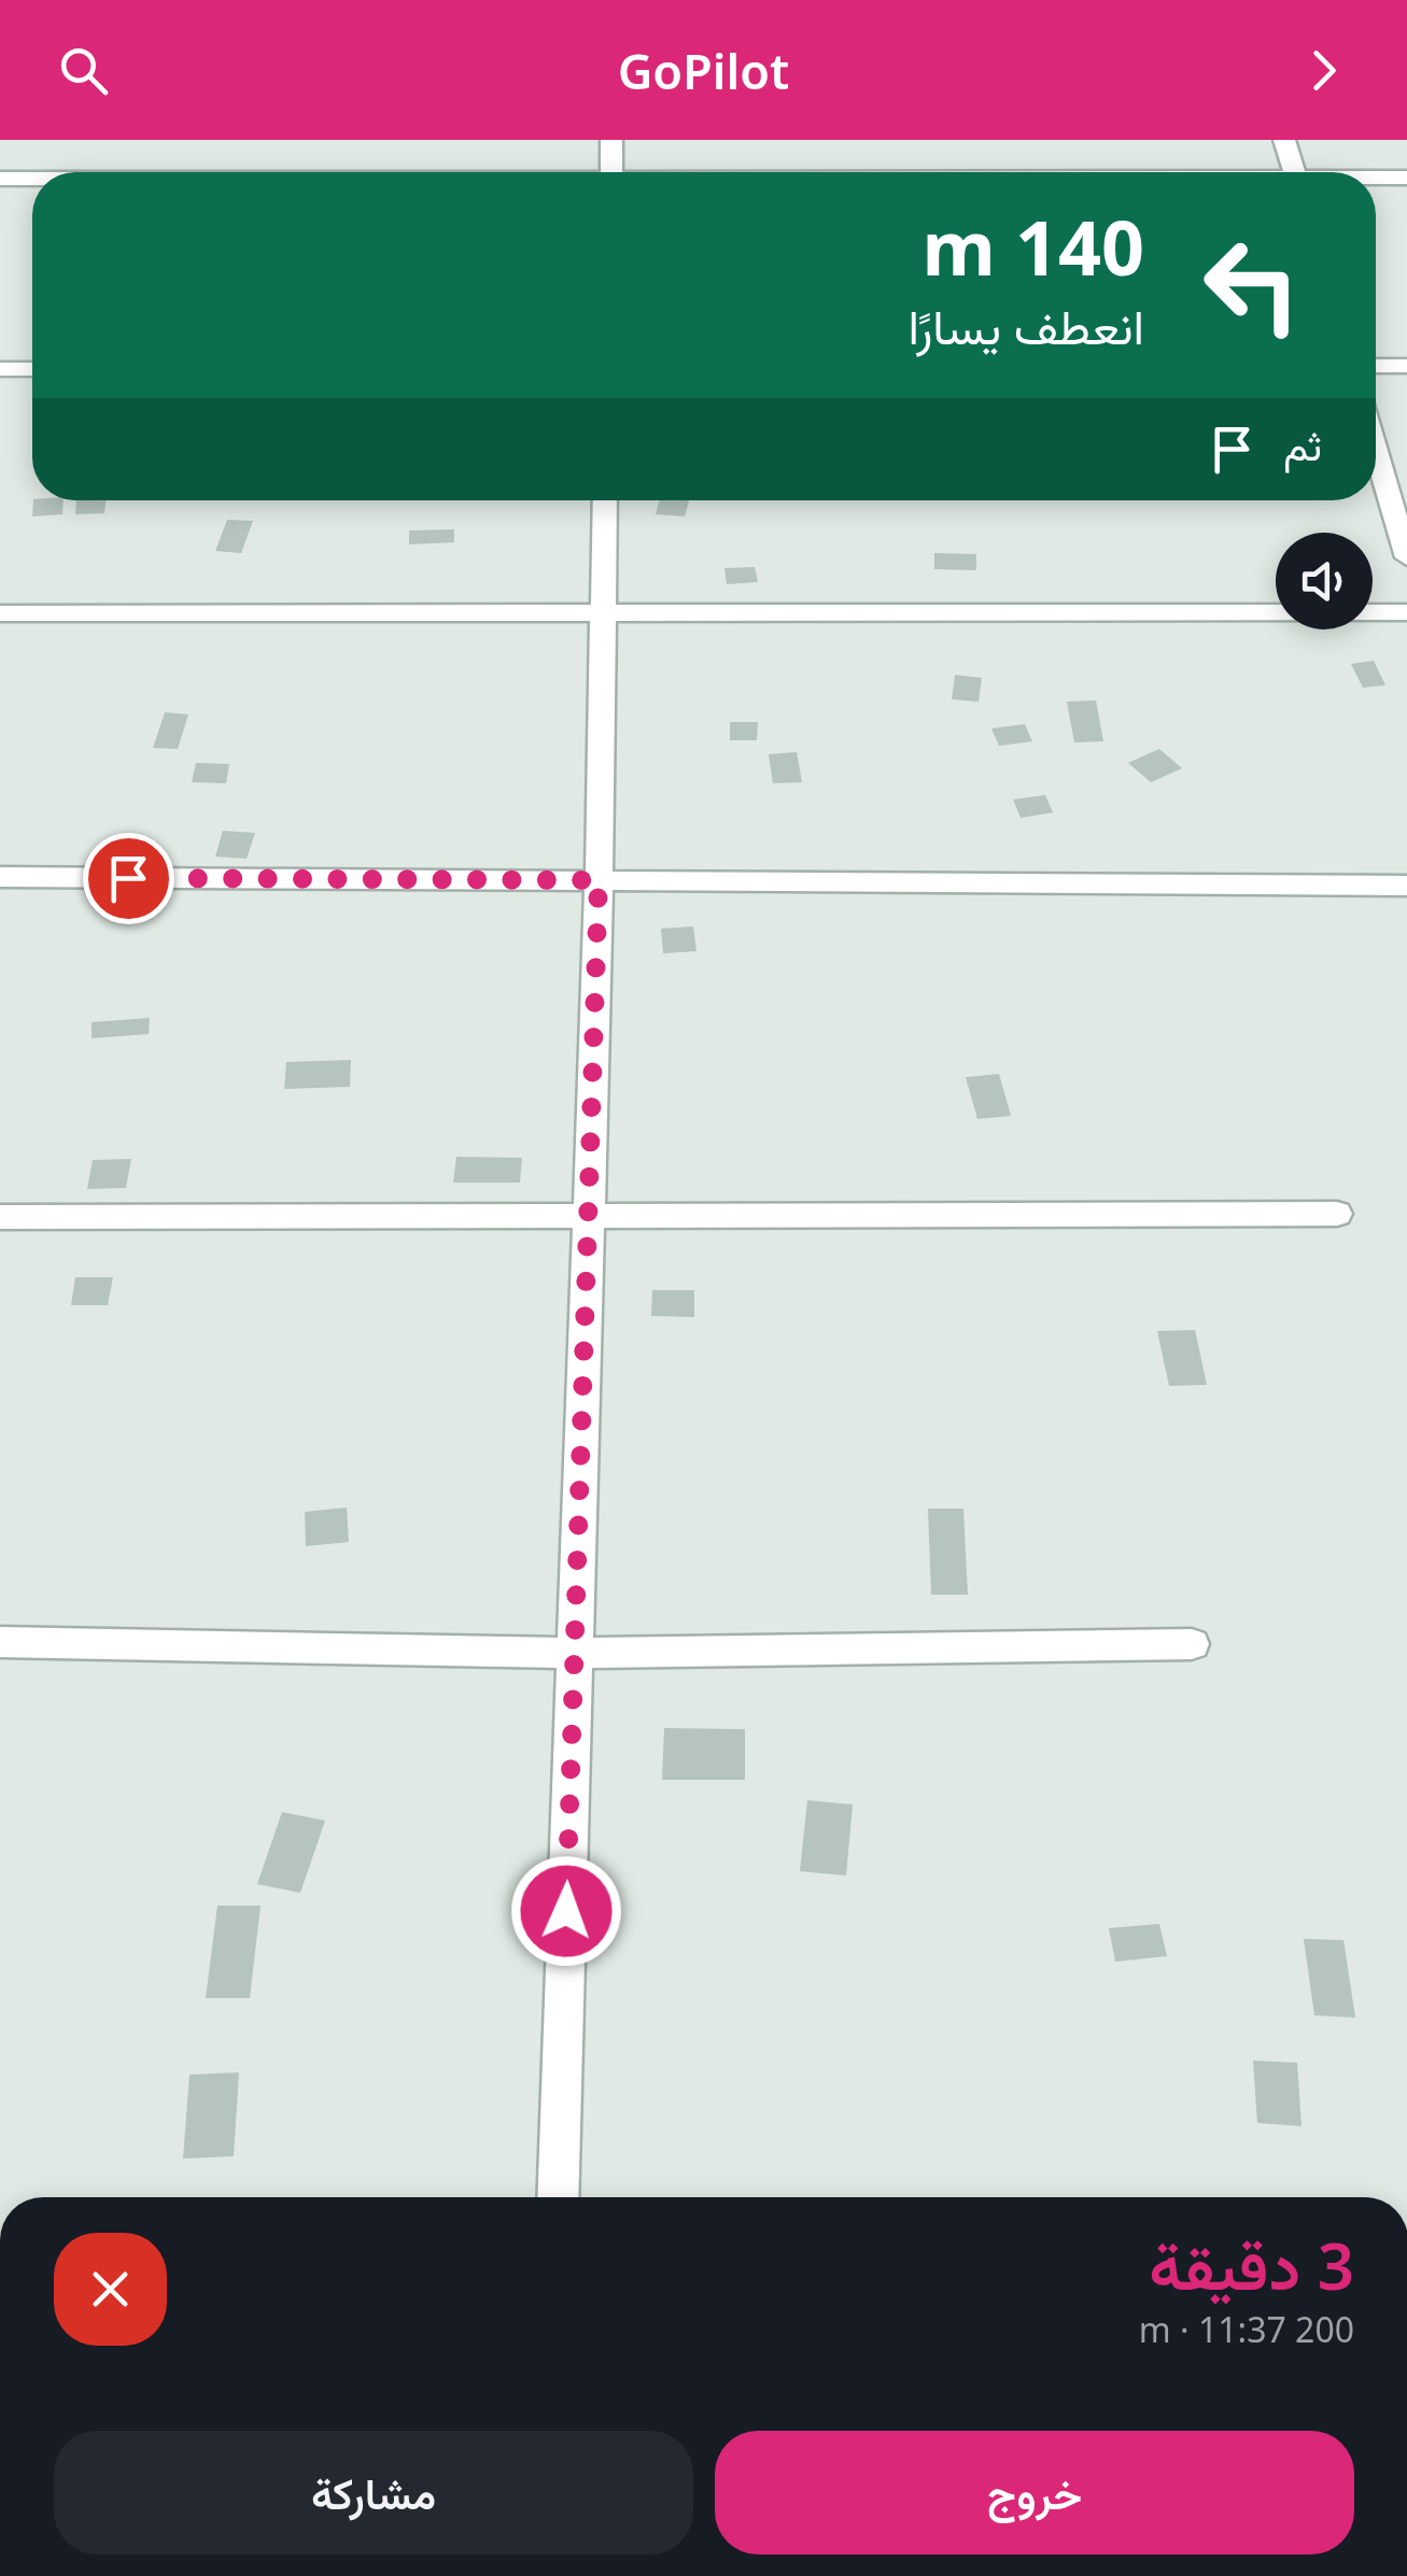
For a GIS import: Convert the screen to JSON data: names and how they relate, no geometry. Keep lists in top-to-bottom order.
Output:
{
  "page": {
    "header": "GoPilot",
    "turn": ["140 m", "انعطف يسارًا"],
    "then": "ثم",
    "heading": ["3 دقيقة", "200 m · 11:37"],
    "buttons": ["خروج", "مشاركة"]
  }
}
